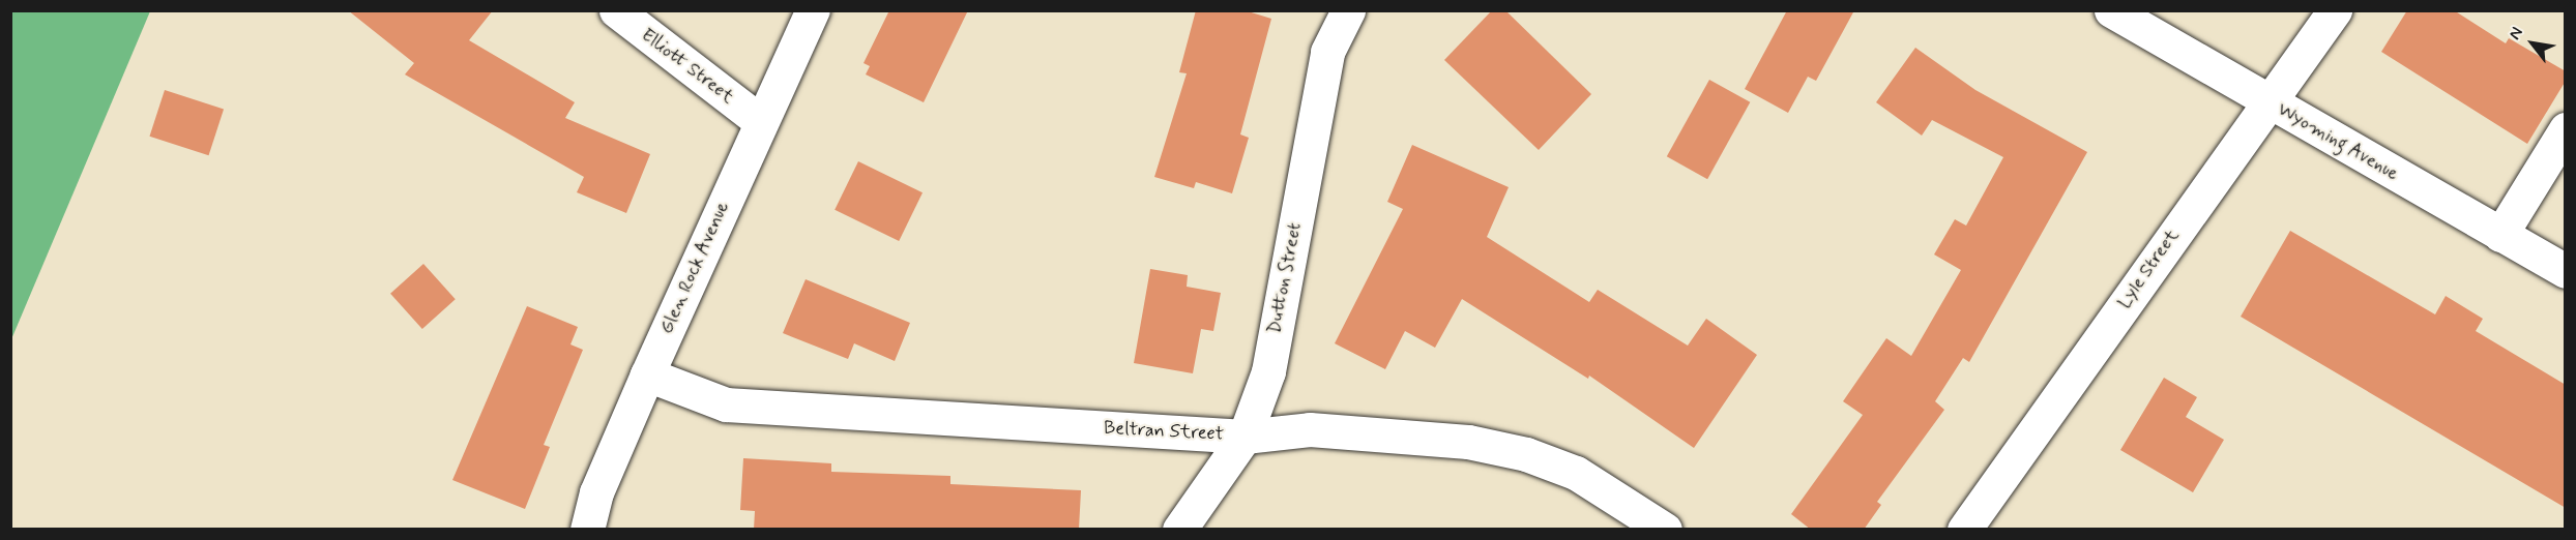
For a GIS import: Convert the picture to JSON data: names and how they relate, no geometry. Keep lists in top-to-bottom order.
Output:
{
  "streets": {
    "street": [
      "Elliott Street",
      "Wyoming Avenue",
      "Glen Rock Avenue",
      "Lyle Street",
      "Dutton Street",
      "Beltran Street"
    ]
  },
  "crossings": [
    ["Elliott Street", "Glen Rock Avenue"],
    ["Wyoming Avenue", "Lyle Street"],
    ["Glen Rock Avenue", "Beltran Street"],
    ["Dutton Street", "Beltran Street"]
  ],
  "north": "top left"
}
